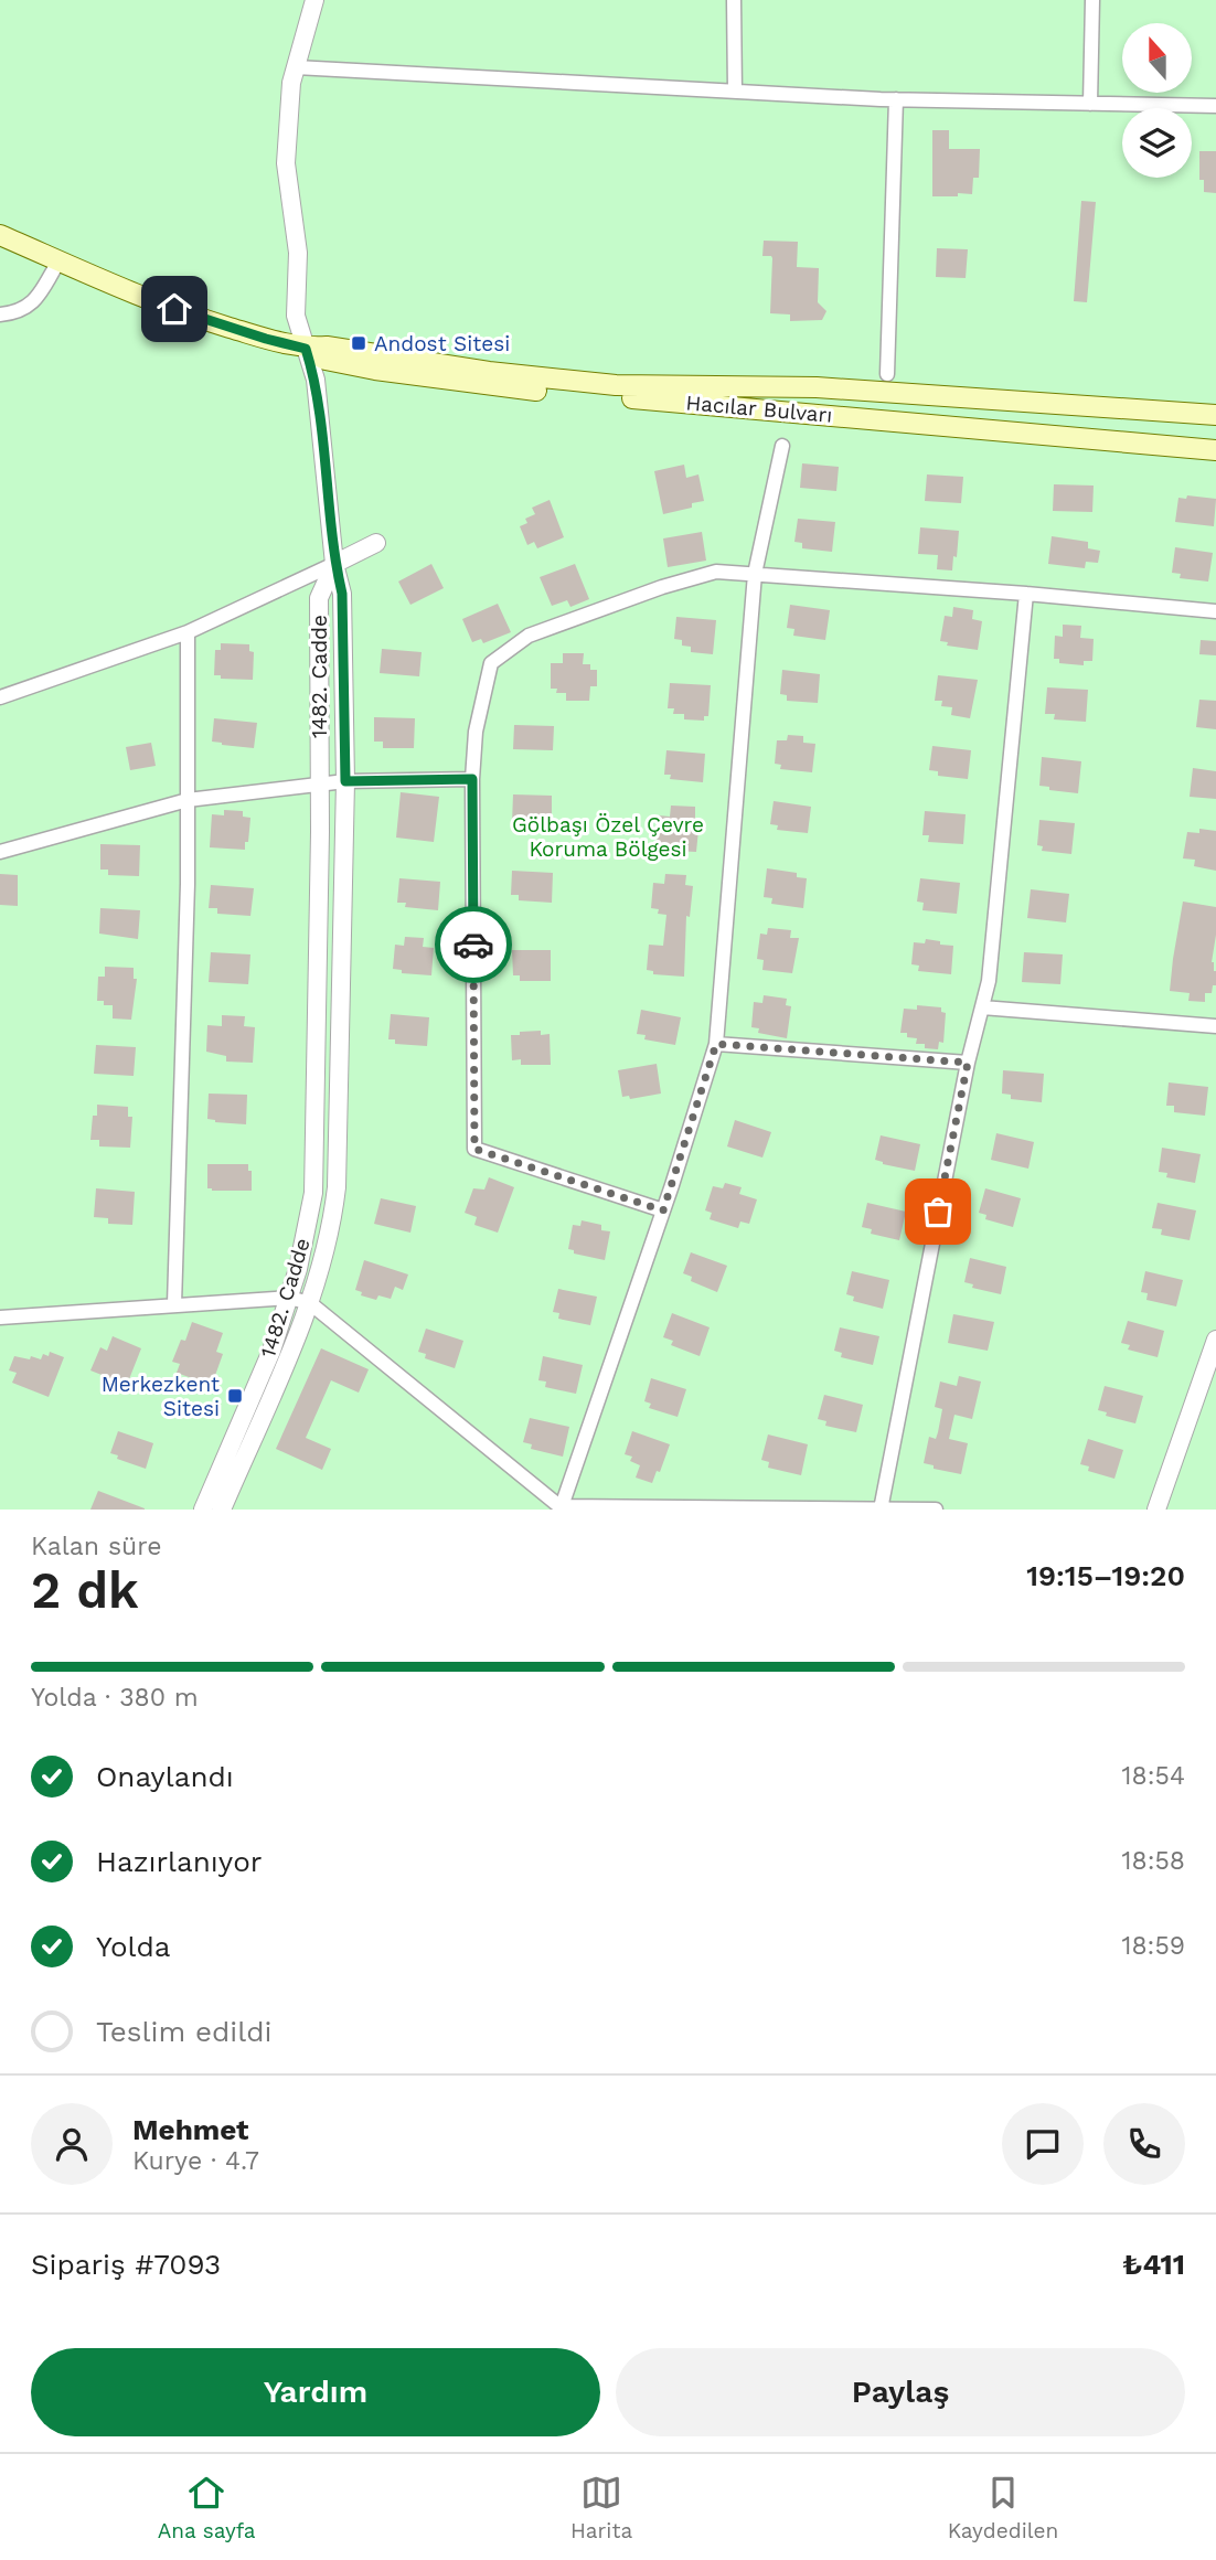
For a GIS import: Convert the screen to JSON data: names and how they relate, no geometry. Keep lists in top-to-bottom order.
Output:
{
  "streets": {
    "main road": ["Hacılar Bulvarı"],
    "street": ["1482. Cadde"]
  },
  "parks": ["Gölbaşı Özel Çevre Koruma Bölgesi"],
  "places": {
    "transit": ["Andost Sitesi", "Merkezkent Sitesi"]
  },
  "north": "top",
  "page": {
    "heading": ["2 dk", "Kalan süre", "19:15–19:20"],
    "panel": [
      "Mehmet",
      "Kurye · 4.7",
      "Sipariş #7093",
      "₺411"
    ],
    "bar": "Yolda · 380 m",
    "list": [
      ["Onaylandı", "18:54"],
      ["Hazırlanıyor", "18:58"],
      ["Yolda", "18:59"],
      "Teslim edildi"
    ],
    "buttons": ["Yardım", "Paylaş"],
    "tabs": ["Ana sayfa", "Harita", "Kaydedilen"]
  }
}
